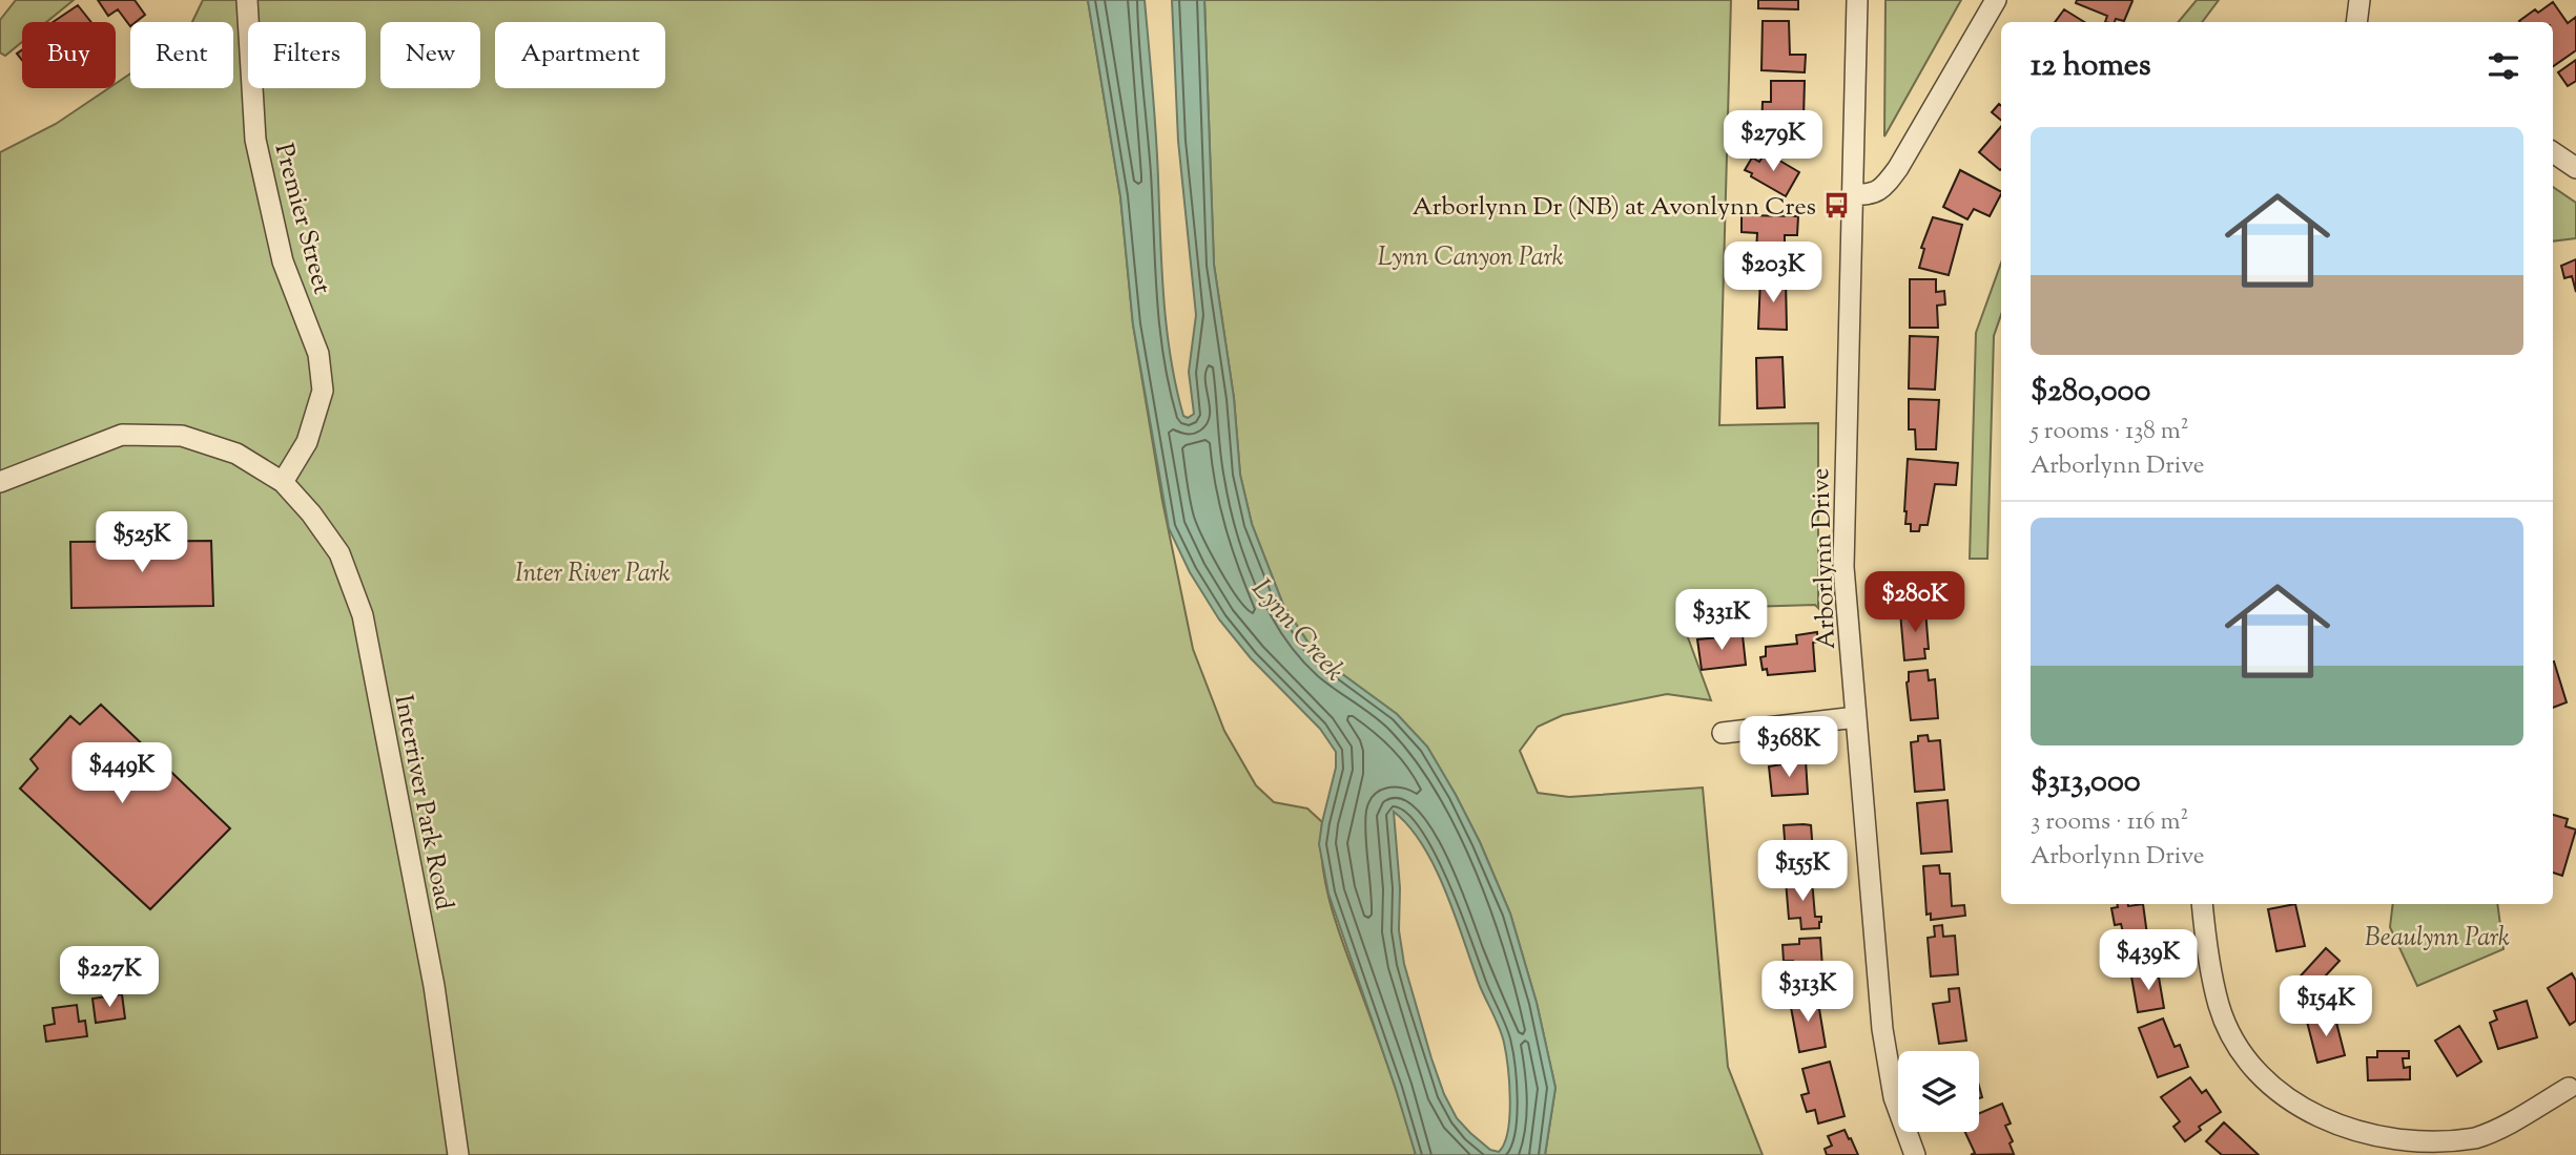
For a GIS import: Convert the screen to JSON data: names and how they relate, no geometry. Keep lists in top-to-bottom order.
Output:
{
  "streets": {
    "street": ["Premier Street", "Arborlynn Drive", "Interriver Park Road"]
  },
  "crossings": [
    ["Premier Street", "Interriver Park Road"]
  ],
  "water": ["Lynn Creek"],
  "parks": ["Lynn Canyon Park", "Inter River Park", "Beaulynn Park"],
  "places": {
    "bus stop": ["Arborlynn Dr (NB) at Avonlynn Cres"]
  },
  "page": {
    "chip": [
      "Buy",
      "Rent",
      "Filters",
      "New",
      "Apartment"
    ],
    "heading": "12 homes",
    "price": [
      "$279K",
      "$203K",
      "$525K",
      "$280K",
      "$331K",
      "$368K",
      "$449K",
      "$155K",
      "$439K",
      "$227K",
      "$313K",
      "$154K"
    ],
    "list": [
      {
        "name": "$280,000",
        "note": "5 rooms · 138 m² · Arborlynn Drive"
      },
      {
        "name": "$313,000",
        "note": "3 rooms · 116 m² · Arborlynn Drive"
      }
    ]
  }
}
